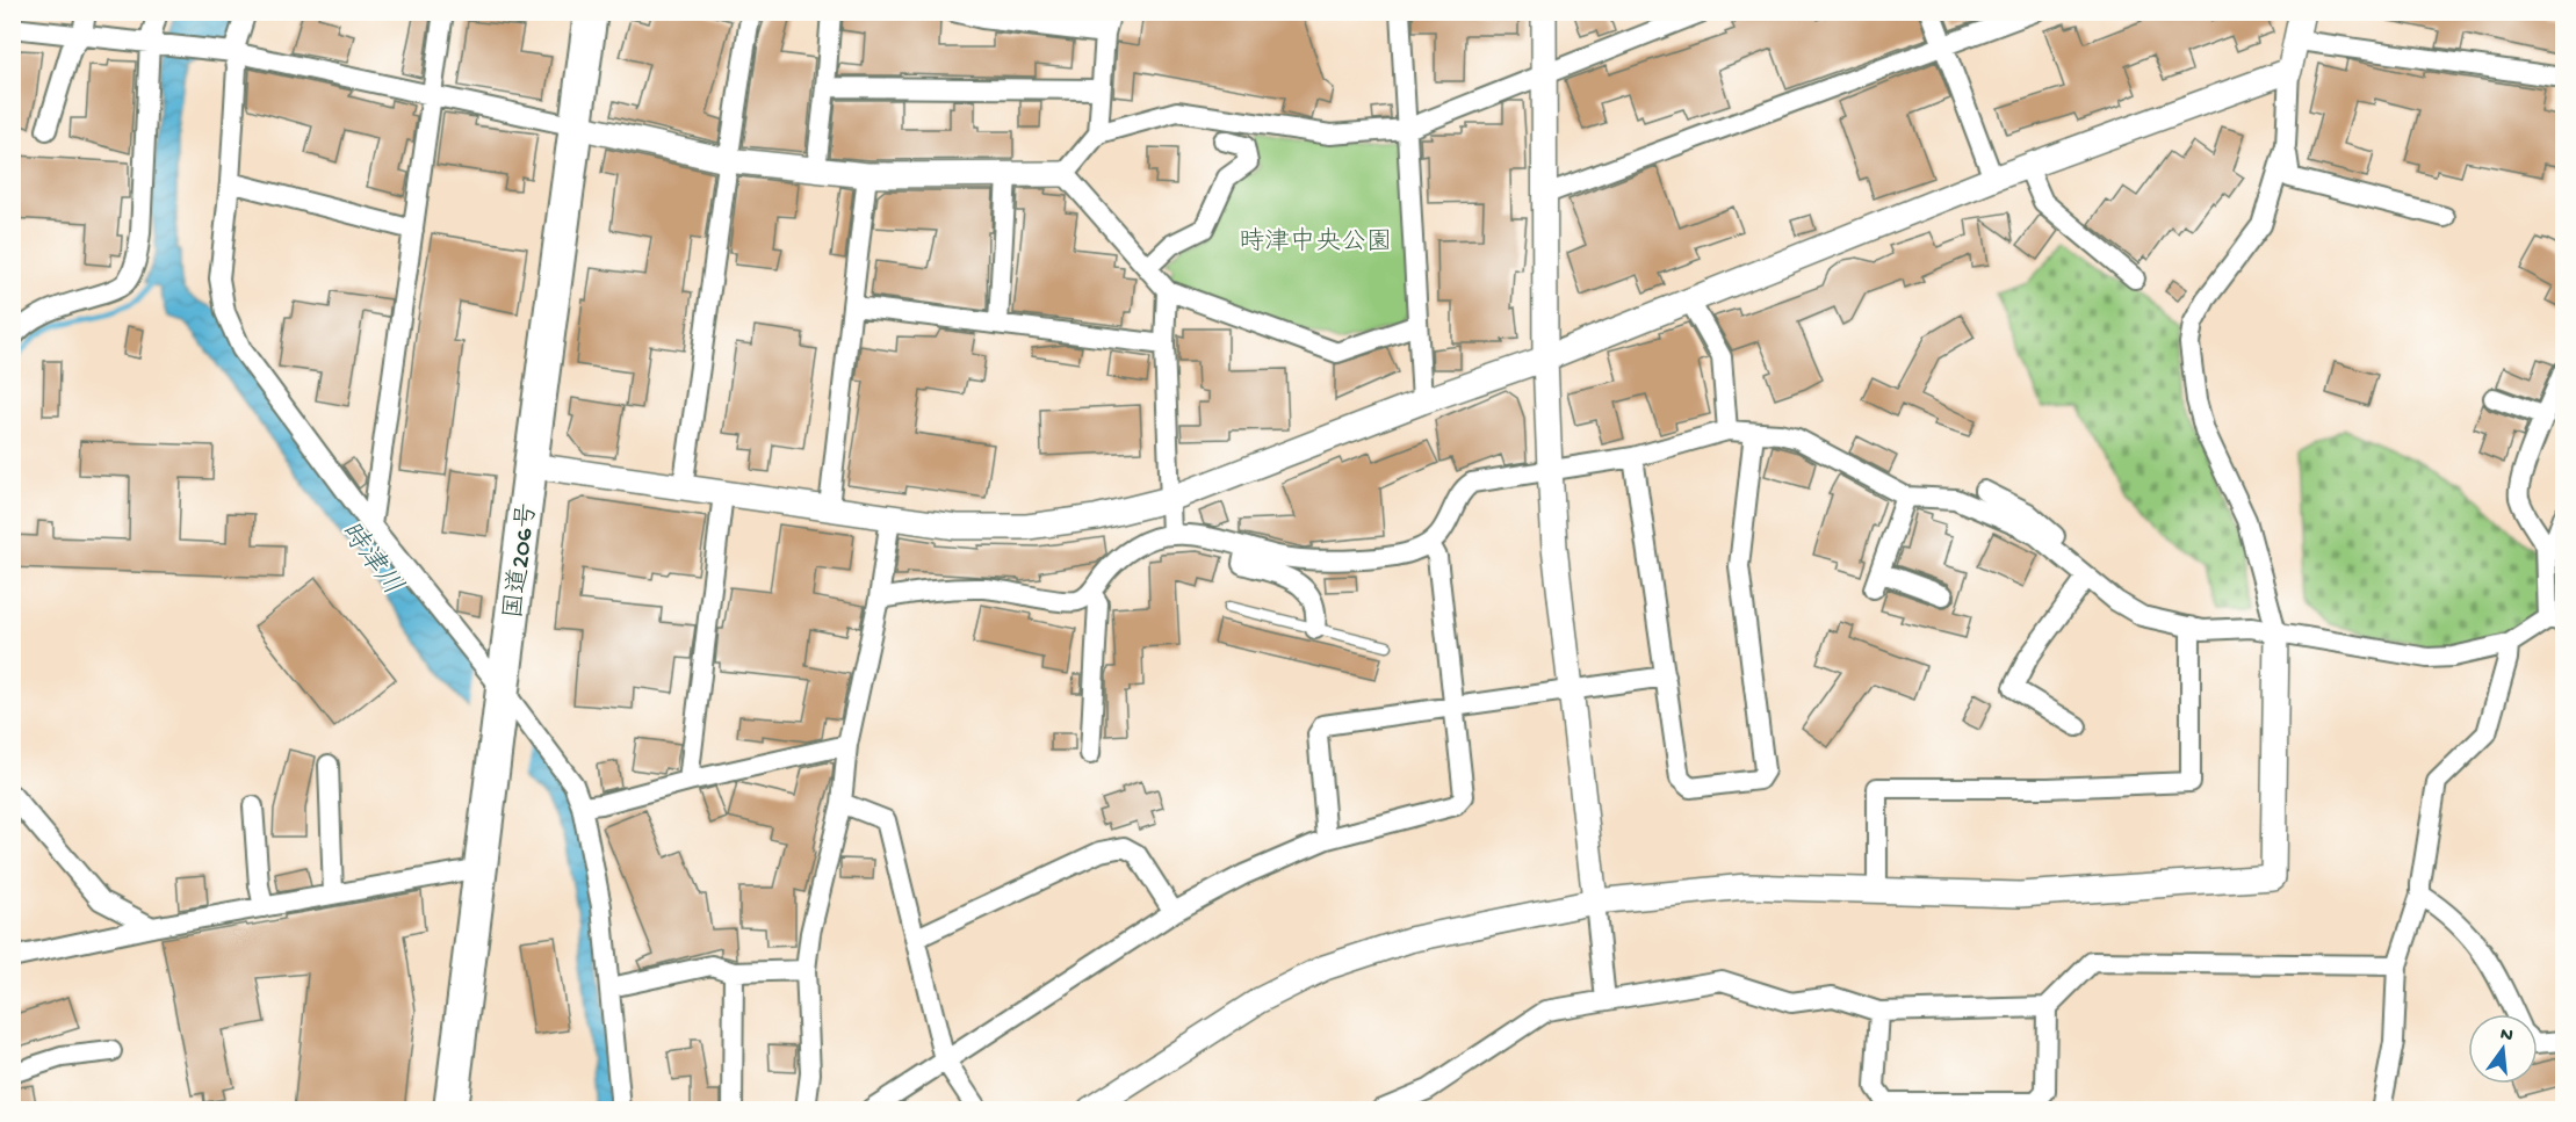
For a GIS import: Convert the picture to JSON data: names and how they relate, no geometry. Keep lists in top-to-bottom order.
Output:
{
  "streets": {
    "highway": ["国道206号"]
  },
  "water": ["時津川"],
  "parks": ["時津中央公園"],
  "north": "top"
}
